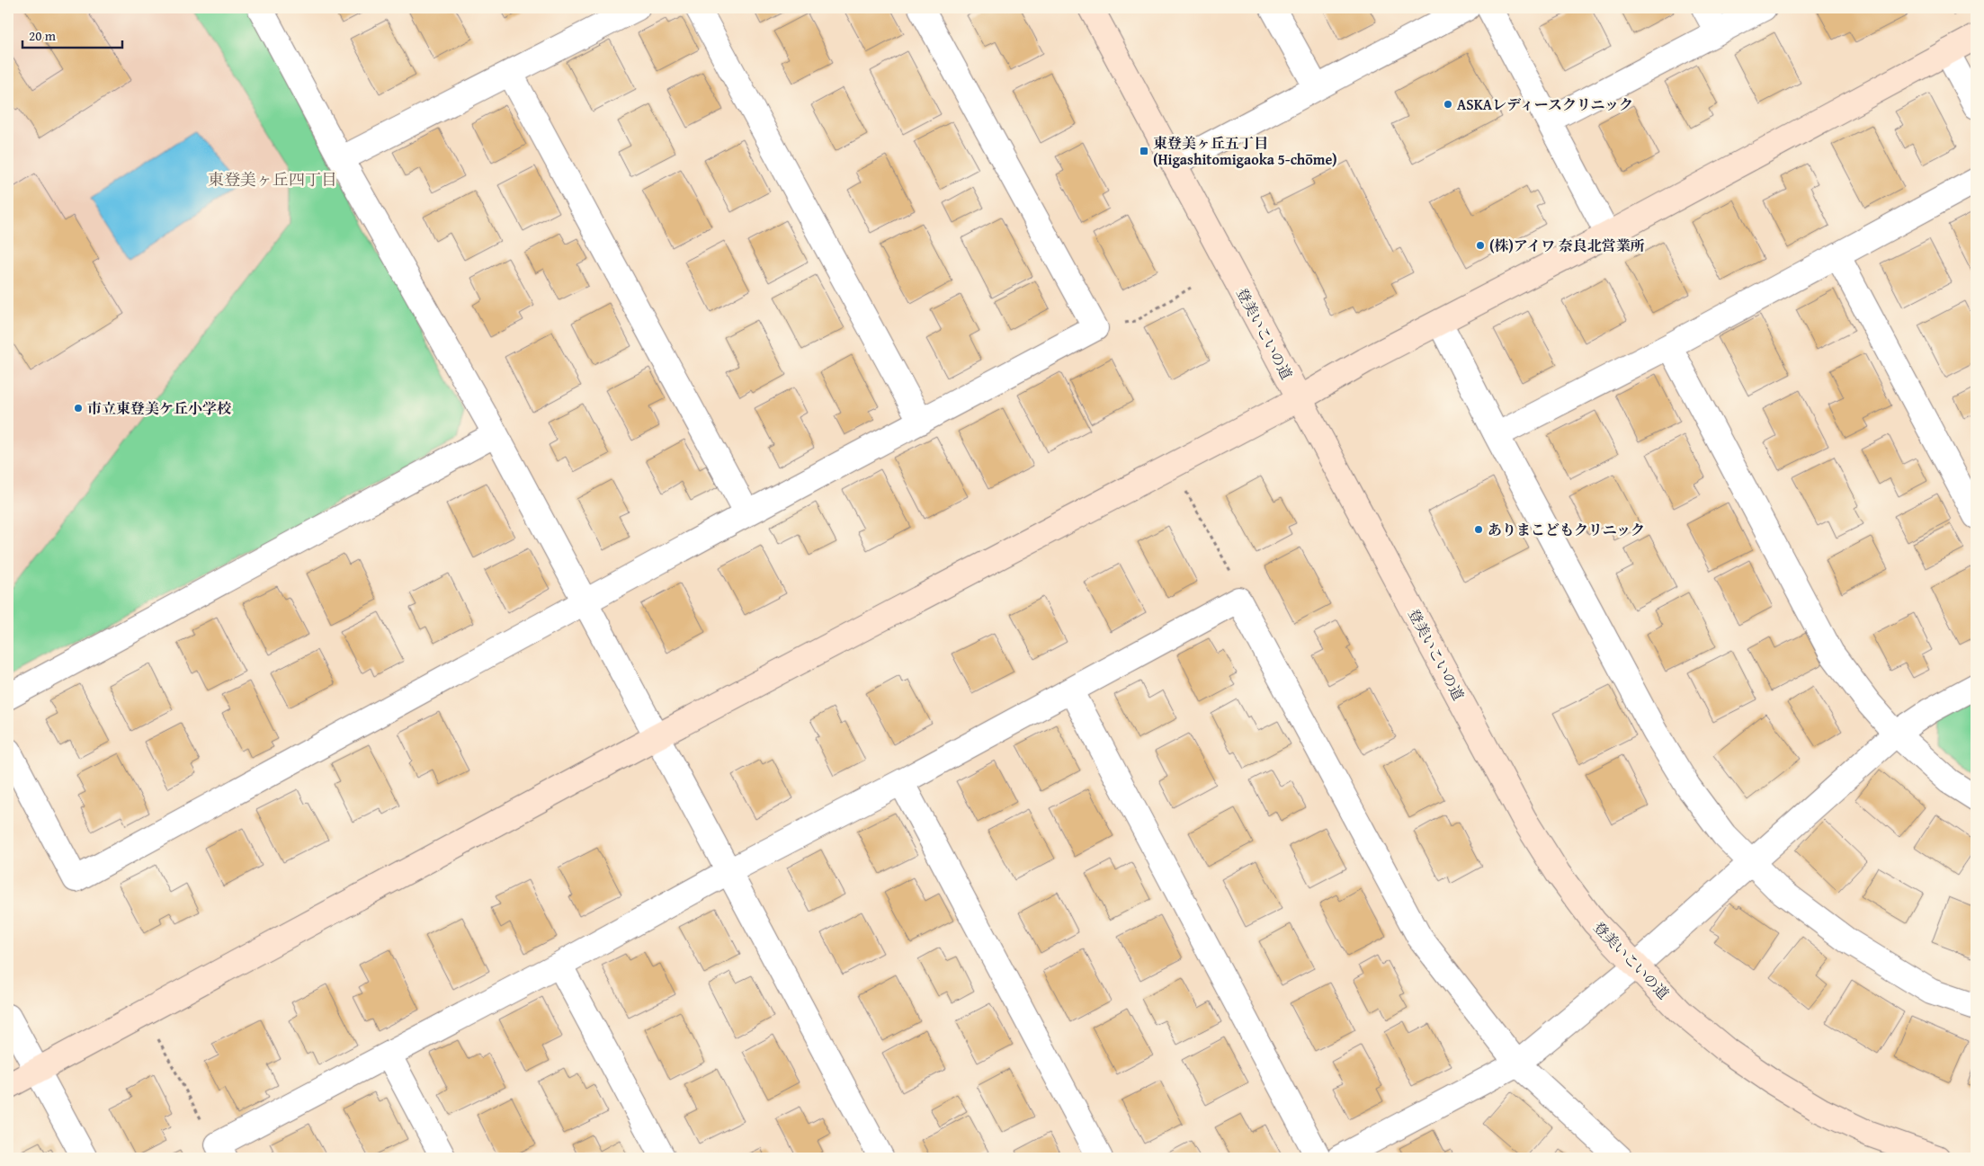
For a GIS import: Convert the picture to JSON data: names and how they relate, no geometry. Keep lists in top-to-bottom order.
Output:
{
  "streets": {
    "street": ["登美いこいの道"]
  },
  "districts": ["東登美ヶ丘四丁目"],
  "places": {
    "other": [
      "ASKAレディースクリニック",
      "(株)アイワ 奈良北営業所",
      "市立東登美ケ丘小学校",
      "ありまこどもクリニック"
    ],
    "transit": ["東登美ヶ丘五丁目 (Higashitomigaoka 5-chōme)"]
  },
  "scale_bar": "20 m"
}
